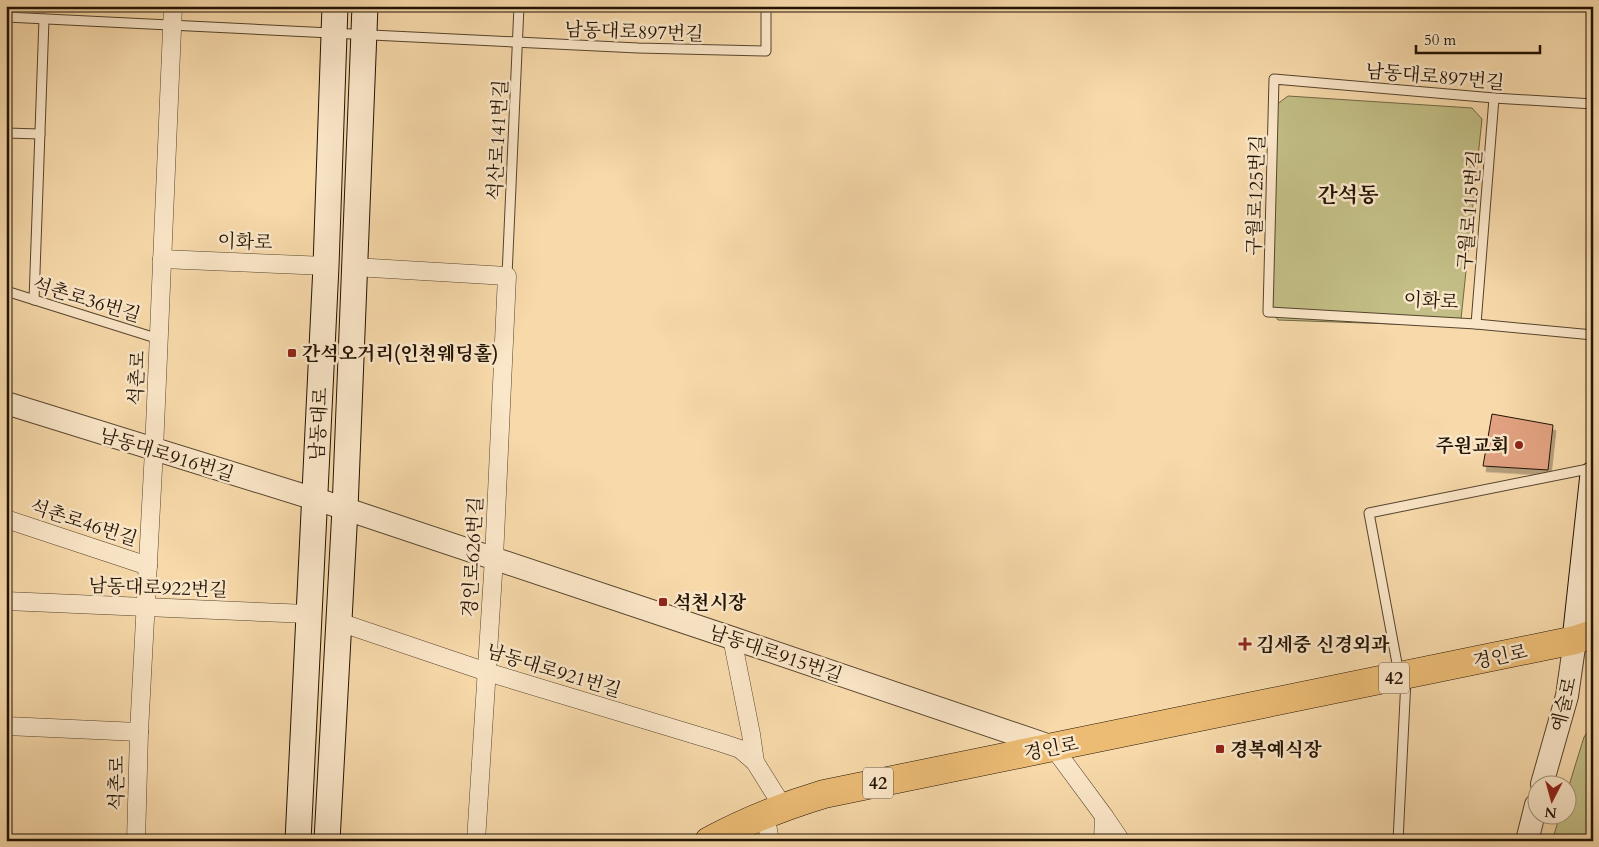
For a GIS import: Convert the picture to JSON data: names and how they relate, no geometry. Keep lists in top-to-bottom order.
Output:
{
  "streets": {
    "main road": [
      "남동대로",
      "경인로",
      "42",
      "예술로"
    ],
    "street": [
      "이화로",
      "석촌로",
      "남동대로916번길",
      "석촌로46번길",
      "경인로626번길",
      "남동대로922번길",
      "남동대로915번길",
      "남동대로921번길"
    ],
    "lane": [
      "남동대로897번길",
      "석산로141번길",
      "구월로125번길",
      "구월로115번길",
      "석촌로36번길"
    ]
  },
  "crossings": [
    ["남동대로897번길", "석산로141번길"],
    ["남동대로897번길", "구월로125번길"],
    ["남동대로897번길", "구월로115번길"],
    ["남동대로897번길", "석촌로"],
    ["남동대로897번길", "남동대로"],
    ["석산로141번길", "경인로626번길"],
    ["구월로125번길", "이화로"],
    ["구월로115번길", "이화로"],
    ["이화로", "석촌로"],
    ["이화로", "남동대로"],
    ["석촌로36번길", "석촌로"],
    ["석촌로", "남동대로916번길"],
    ["석촌로", "석촌로46번길"],
    ["석촌로", "남동대로922번길"],
    ["남동대로", "남동대로916번길"],
    ["남동대로", "남동대로922번길"],
    ["남동대로", "남동대로915번길"],
    ["남동대로916번길", "남동대로915번길"],
    ["경인로626번길", "남동대로915번길"],
    ["경인로626번길", "남동대로921번길"],
    ["남동대로915번길", "경인로"],
    ["경인로", "예술로"]
  ],
  "districts": ["간석동"],
  "places": {
    "transit": ["간석오거리(인천웨딩홀)", "석천시장", "경복예식장"],
    "other": ["주원교회"],
    "health": ["김세중 신경외과"]
  },
  "scale_bar": "50 m",
  "north": "bottom"
}
